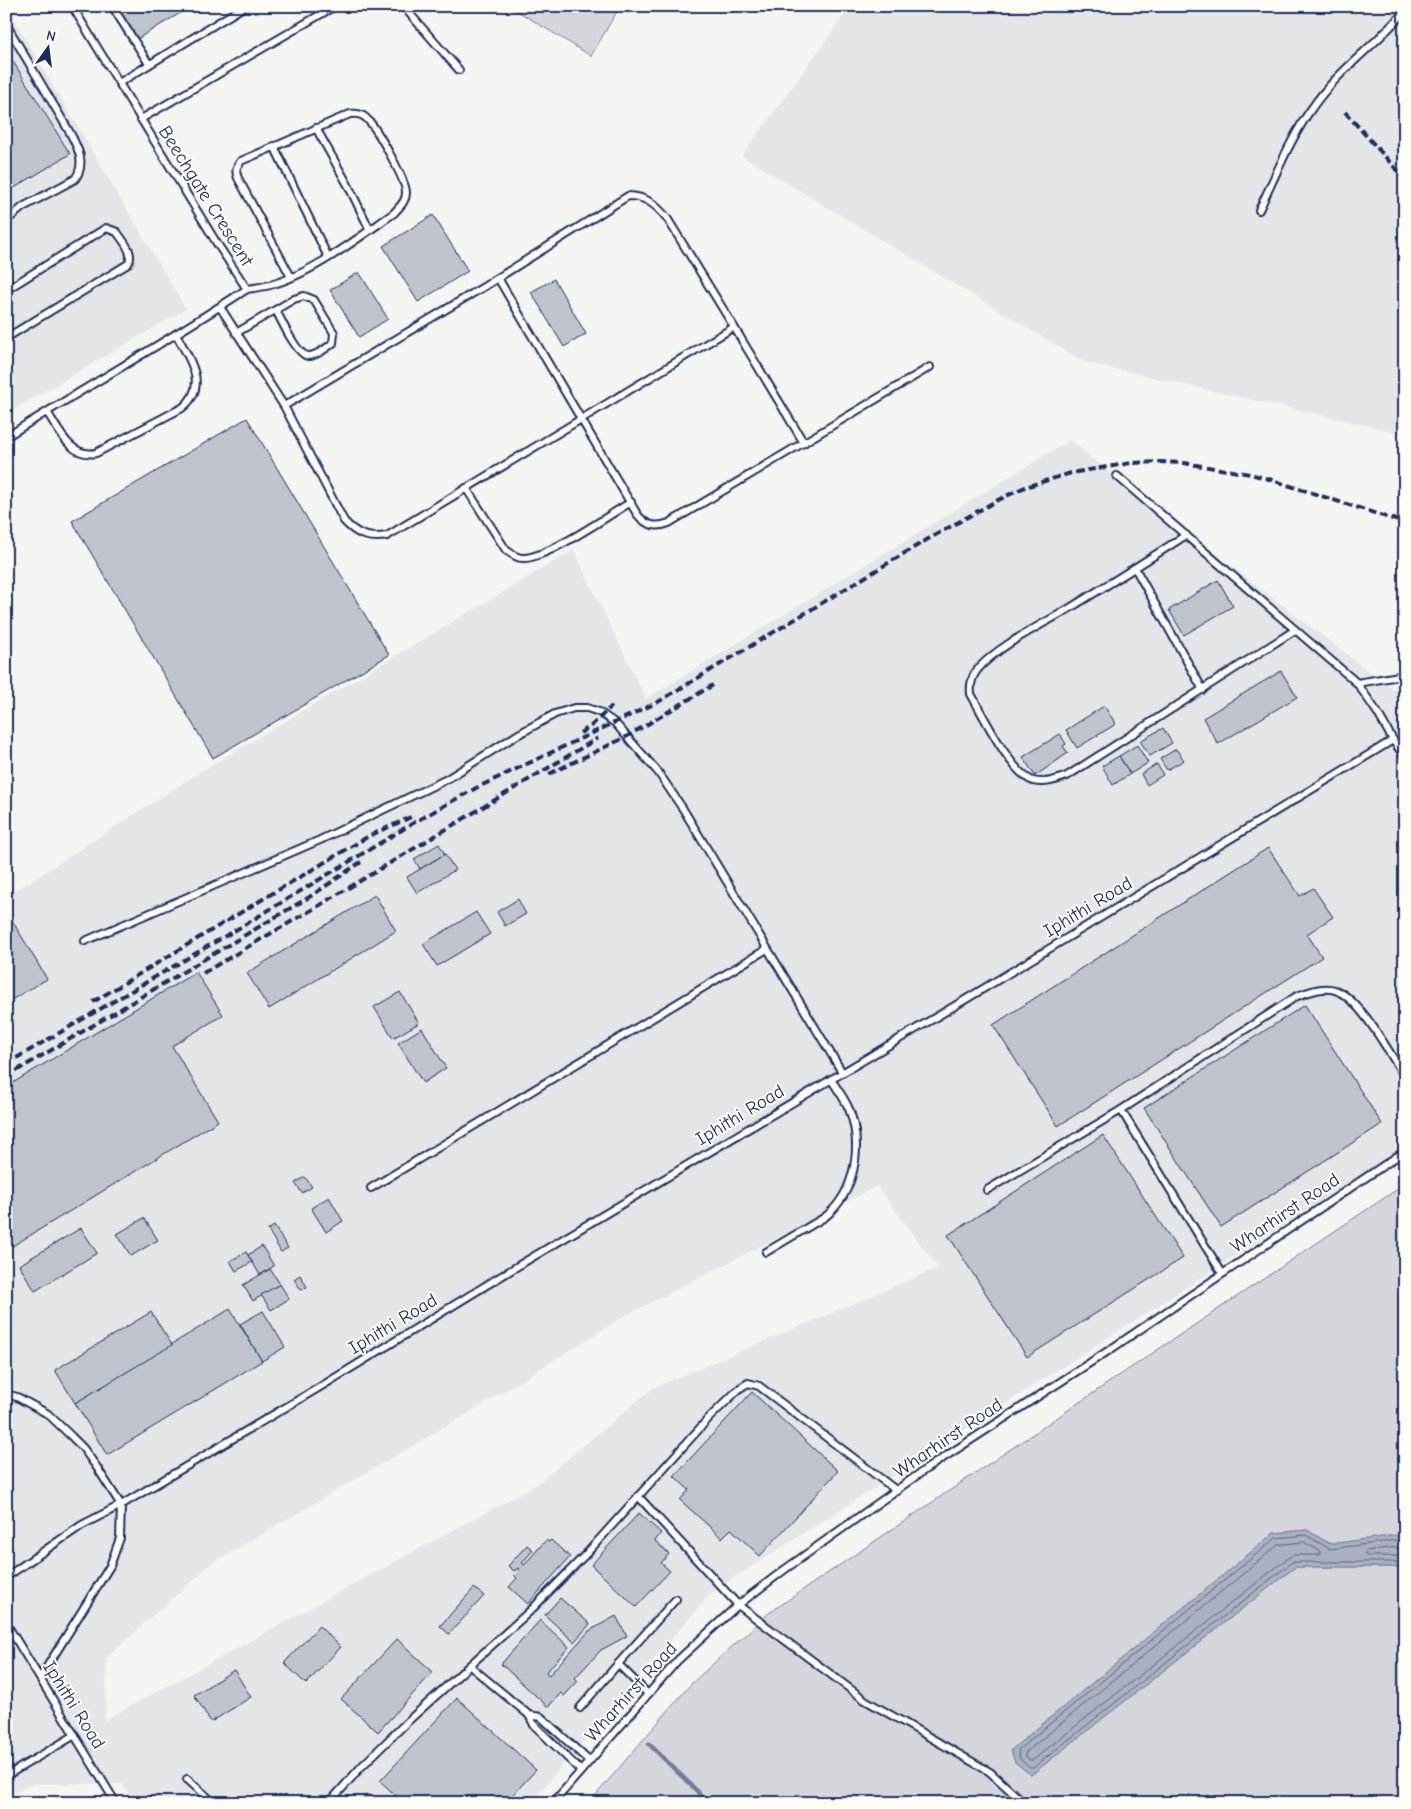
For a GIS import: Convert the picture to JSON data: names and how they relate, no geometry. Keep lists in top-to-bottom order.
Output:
{
  "streets": {
    "lane": ["Beechgate Crescent", "Iphithi Road", "Wharhirst Road"]
  },
  "north": "top"
}
